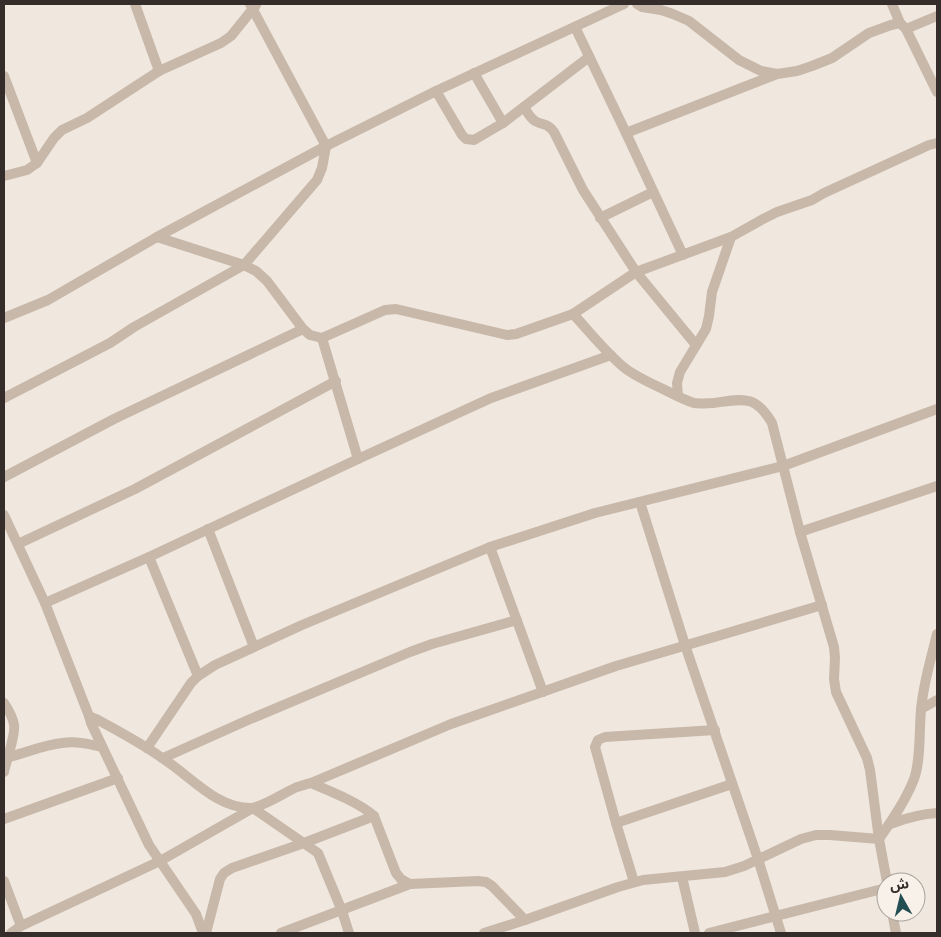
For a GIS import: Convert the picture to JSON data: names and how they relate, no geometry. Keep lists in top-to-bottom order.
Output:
{
  "north": "top"
}
